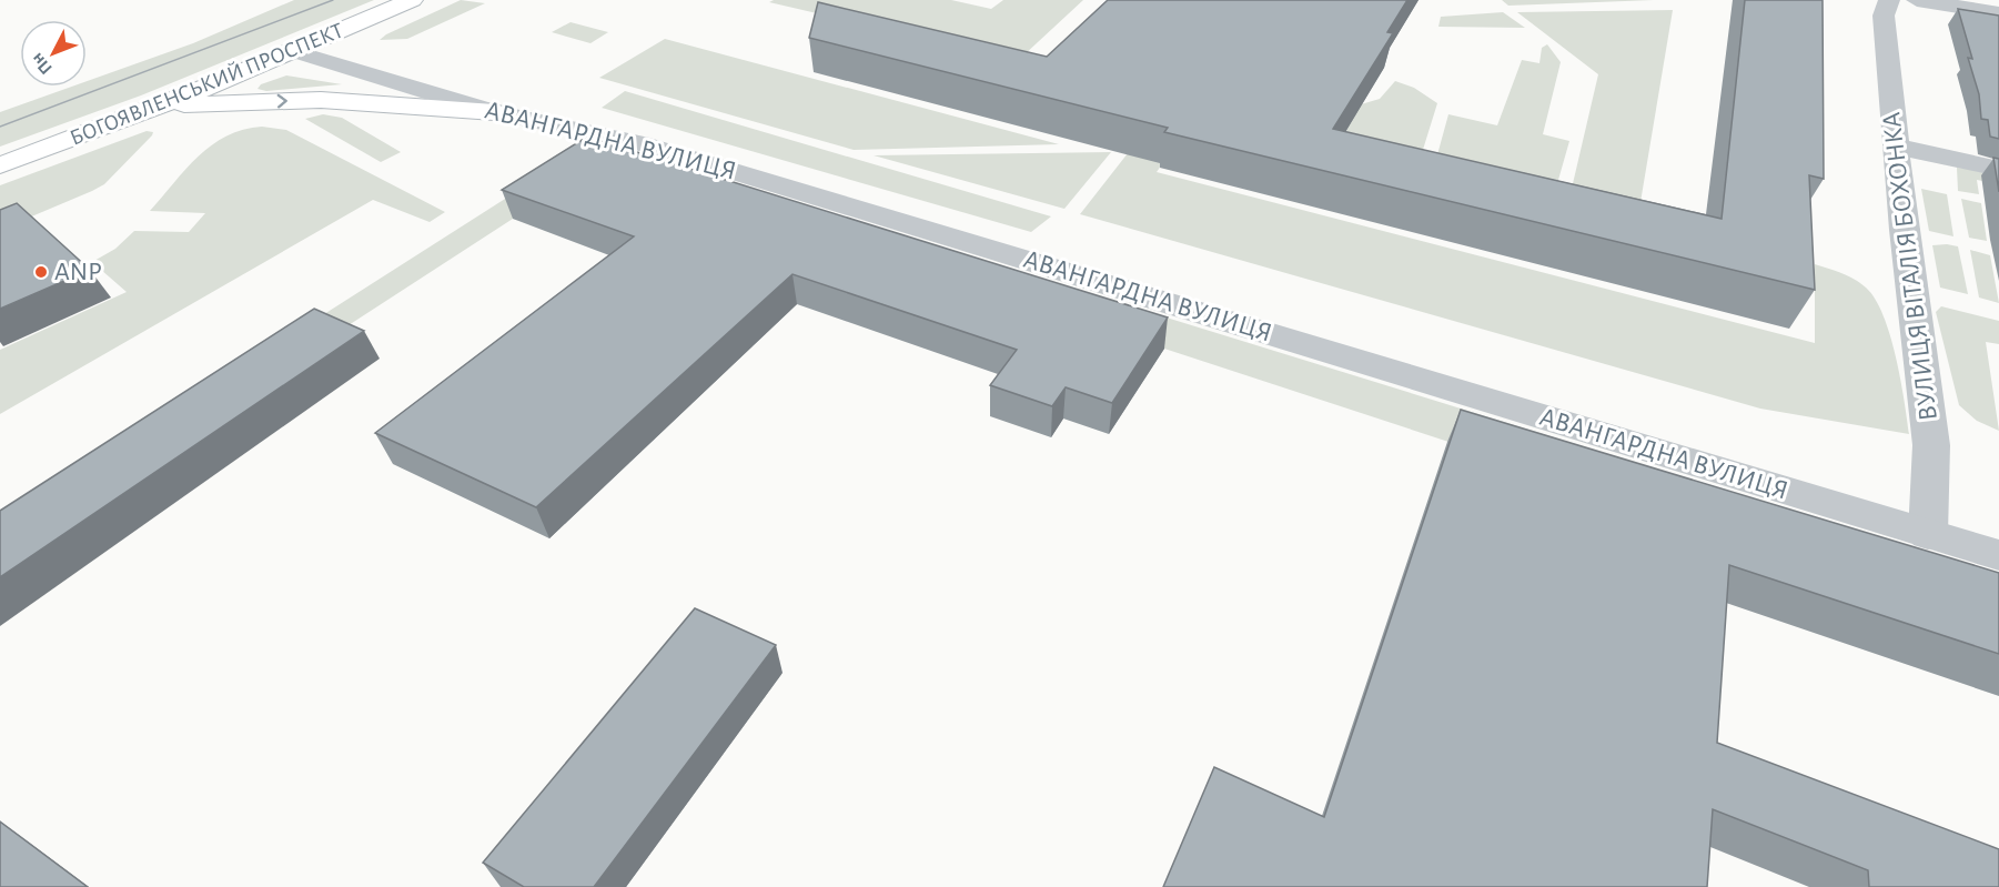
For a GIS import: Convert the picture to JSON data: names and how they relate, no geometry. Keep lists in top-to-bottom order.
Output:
{
  "streets": {
    "main road": ["БОГОЯВЛЕНСЬКИЙ ПРОСПЕКТ"],
    "street": ["АВАНГАРДНА ВУЛИЦЯ", "ВУЛИЦЯ ВІТАЛІЯ БОХОНКА"]
  },
  "crossings": [
    ["БОГОЯВЛЕНСЬКИЙ ПРОСПЕКТ", "АВАНГАРДНА ВУЛИЦЯ"],
    ["АВАНГАРДНА ВУЛИЦЯ", "ВУЛИЦЯ ВІТАЛІЯ БОХОНКА"]
  ],
  "places": ["ANP"],
  "north": "bottom left"
}
